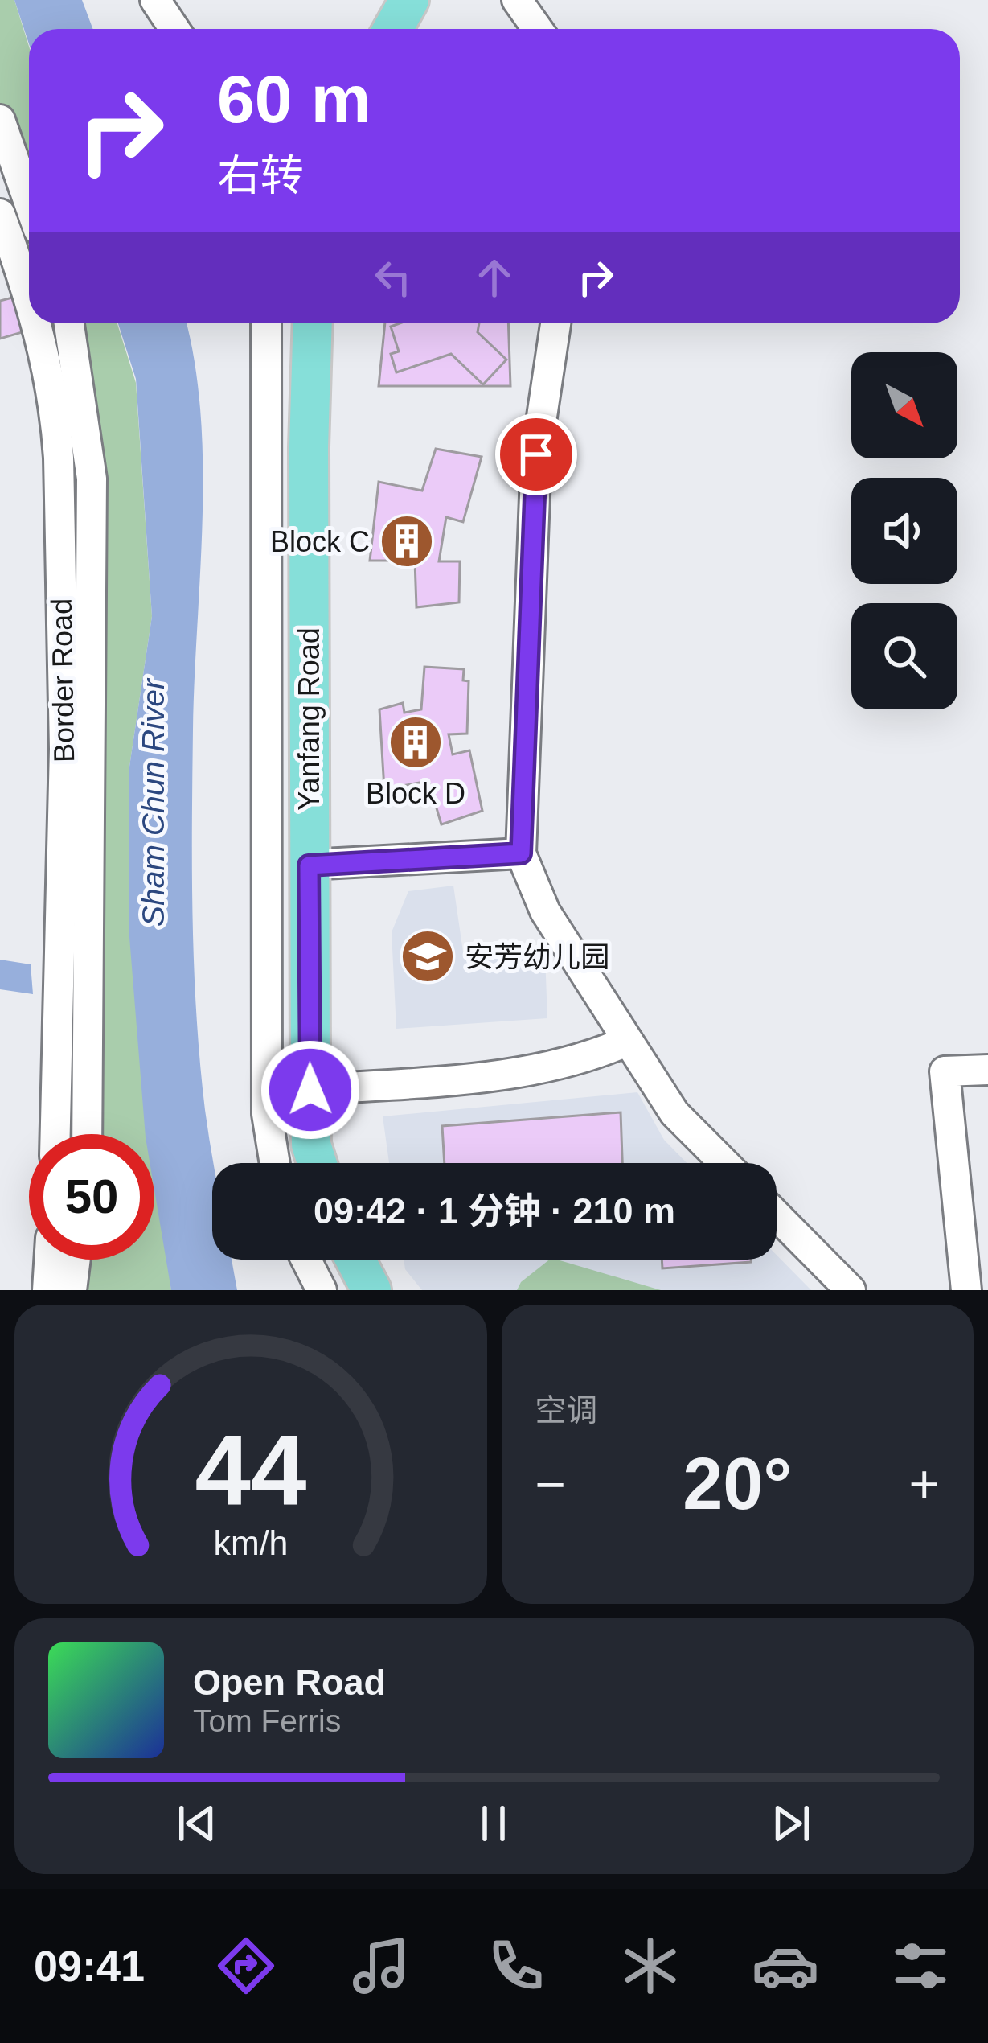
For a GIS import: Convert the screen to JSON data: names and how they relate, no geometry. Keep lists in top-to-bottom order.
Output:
{
  "streets": {
    "main road": ["Yanfang Road"],
    "street": ["Border Road"]
  },
  "water": ["Sham Chun River"],
  "places": {
    "building": ["Block C", "Block D"],
    "school or university": ["安芳幼儿园"]
  },
  "north": "bottom right",
  "page": {
    "turn": ["60 m", "右转"],
    "limit": "50",
    "trip": "09:42 · 1 分钟 · 210 m",
    "tile": "空调",
    "heat": ["−", "20°", "+"],
    "song": ["Open Road", "Tom Ferris"],
    "tabs": "09:41",
    "gauge": ["44", "km/h"]
  }
}
